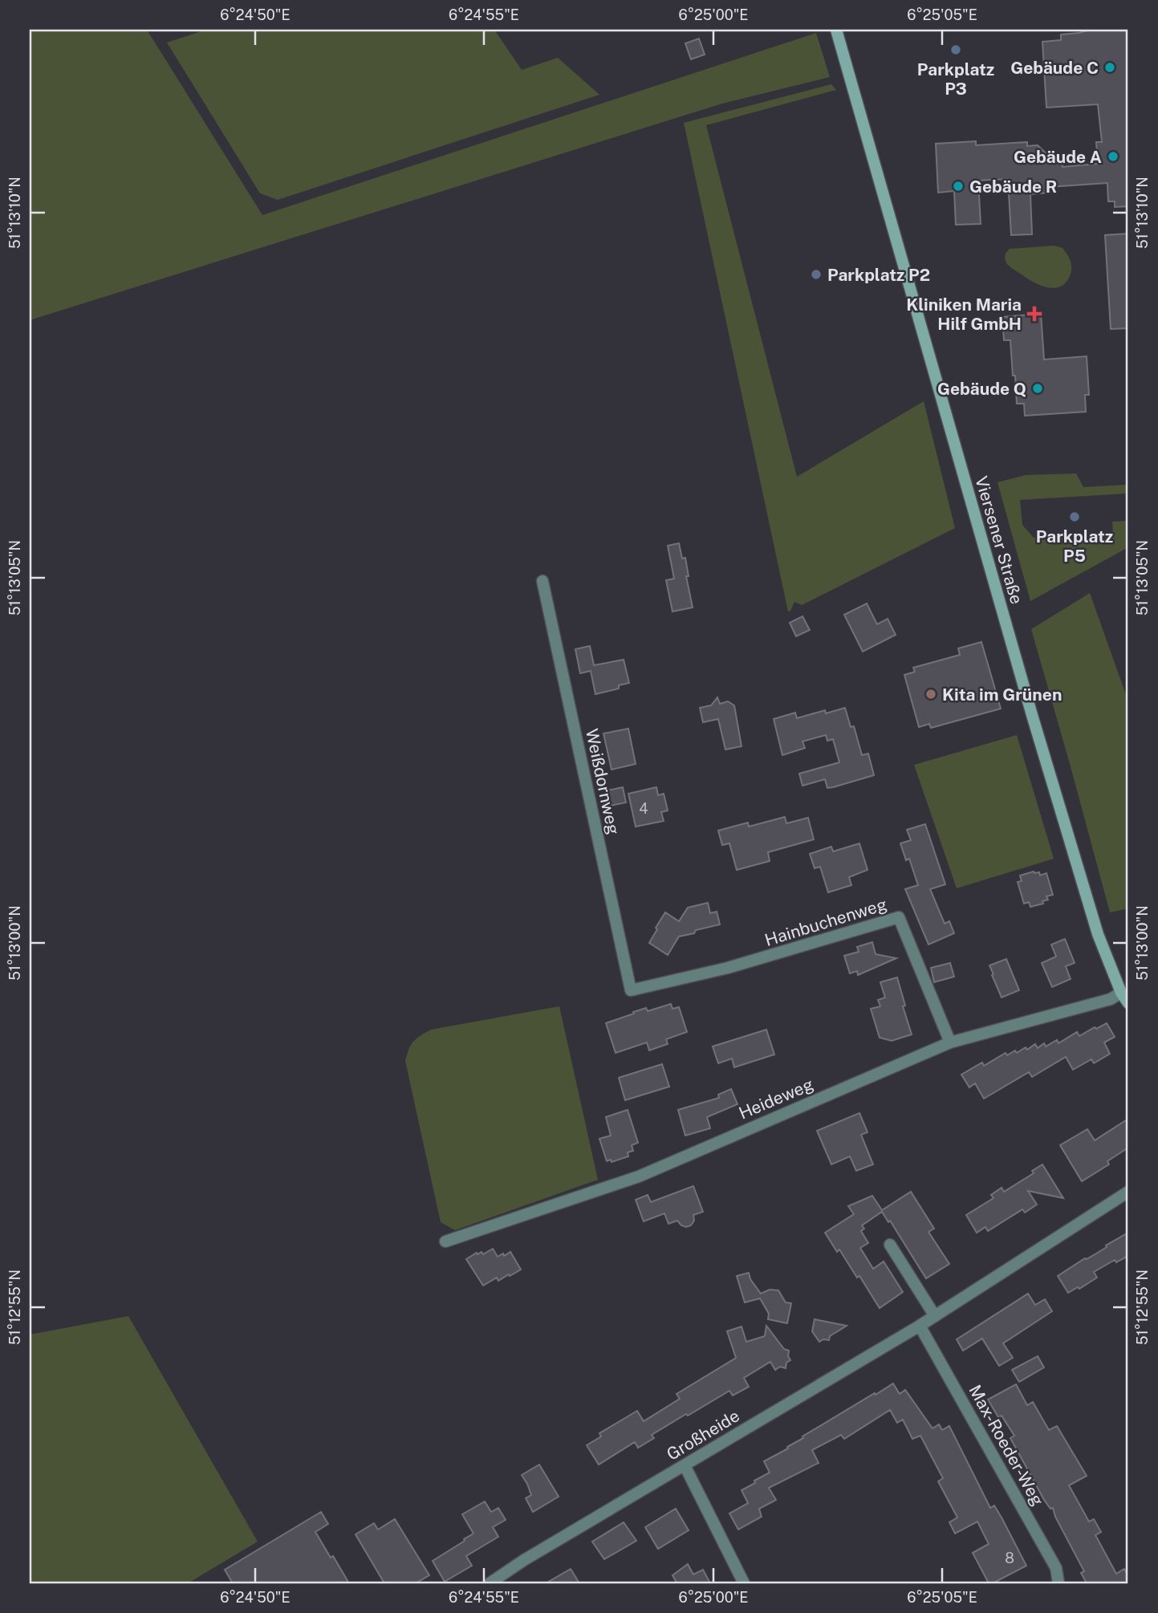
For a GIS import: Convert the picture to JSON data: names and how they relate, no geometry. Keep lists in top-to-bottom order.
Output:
{
  "streets": {
    "main road": ["Viersener Straße"],
    "street": [
      "Weißdornweg",
      "Hainbuchenweg",
      "Heideweg",
      "Großheide",
      "Max-Roeder-Weg"
    ]
  },
  "crossings": [
    ["Viersener Straße", "Heideweg"],
    ["Weißdornweg", "Hainbuchenweg"],
    ["Hainbuchenweg", "Heideweg"],
    ["Großheide", "Max-Roeder-Weg"]
  ],
  "places": {
    "other": [
      "Parkplatz P3",
      "Gebäude C",
      "Gebäude A",
      "Gebäude R",
      "Parkplatz P2",
      "Gebäude Q",
      "Parkplatz P5",
      "Kita im Grünen"
    ],
    "health": ["Kliniken Maria Hilf GmbH"]
  },
  "house_numbers": ["4", "8"],
  "coordinates": [
    "6°24'50\"E",
    "6°24'55\"E",
    "6°25'00\"E",
    "6°25'05\"E",
    "51°13'10\"N",
    "51°13'05\"N",
    "51°13'00\"N",
    "51°12'55\"N"
  ]
}
